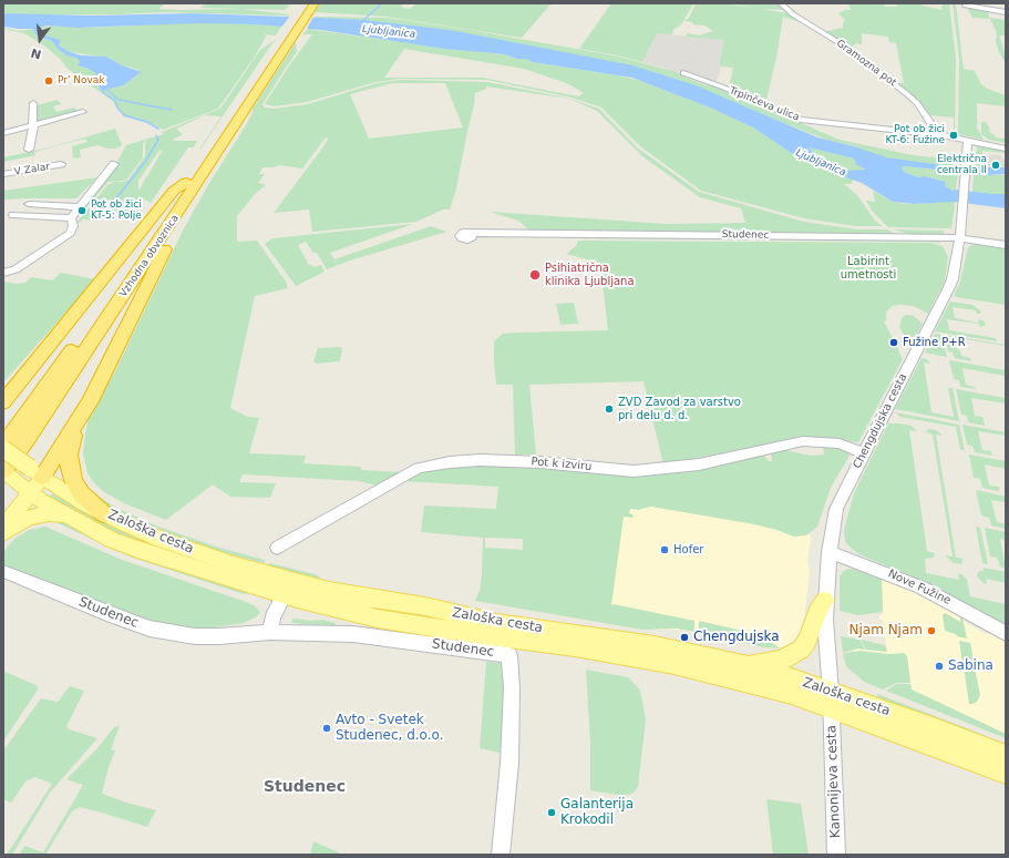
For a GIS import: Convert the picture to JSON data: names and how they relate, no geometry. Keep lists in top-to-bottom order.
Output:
{
  "streets": {
    "highway": ["Vzhodna obvoznica"],
    "main road": ["Zaloška cesta"],
    "street": [
      "Gramozna pot",
      "Trpinčeva ulica",
      "V Zalar",
      "Studenec",
      "Chengdujska cesta",
      "Pot k izviru",
      "Nove Fužine",
      "Kanonijeva cesta"
    ]
  },
  "crossings": [
    ["Gramozna pot", "Trpinčeva ulica"],
    ["Trpinčeva ulica", "Chengdujska cesta"],
    ["Studenec", "Chengdujska cesta"],
    ["Vzhodna obvoznica", "Zaloška cesta"],
    ["Chengdujska cesta", "Pot k izviru"],
    ["Chengdujska cesta", "Zaloška cesta"],
    ["Chengdujska cesta", "Nove Fužine"],
    ["Chengdujska cesta", "Kanonijeva cesta"],
    ["Zaloška cesta", "Kanonijeva cesta"]
  ],
  "districts": ["Studenec"],
  "water": ["Ljubljanica"],
  "parks": ["Labirint umetnosti"],
  "places": [
    "Pr' Novak",
    "Pot ob žici KT-6: Fužine",
    "Električna centrala II",
    "Pot ob žici KT-5: Polje",
    "Psihiatrična klinika Ljubljana",
    "Fužine P+R",
    "ZVD Zavod za varstvo pri delu d. d.",
    "Hofer",
    "Njam Njam",
    "Chengdujska",
    "Sabina",
    "Avto - Svetek Studenec, d.o.o.",
    "Galanterija Krokodil"
  ],
  "north": "bottom"
}
